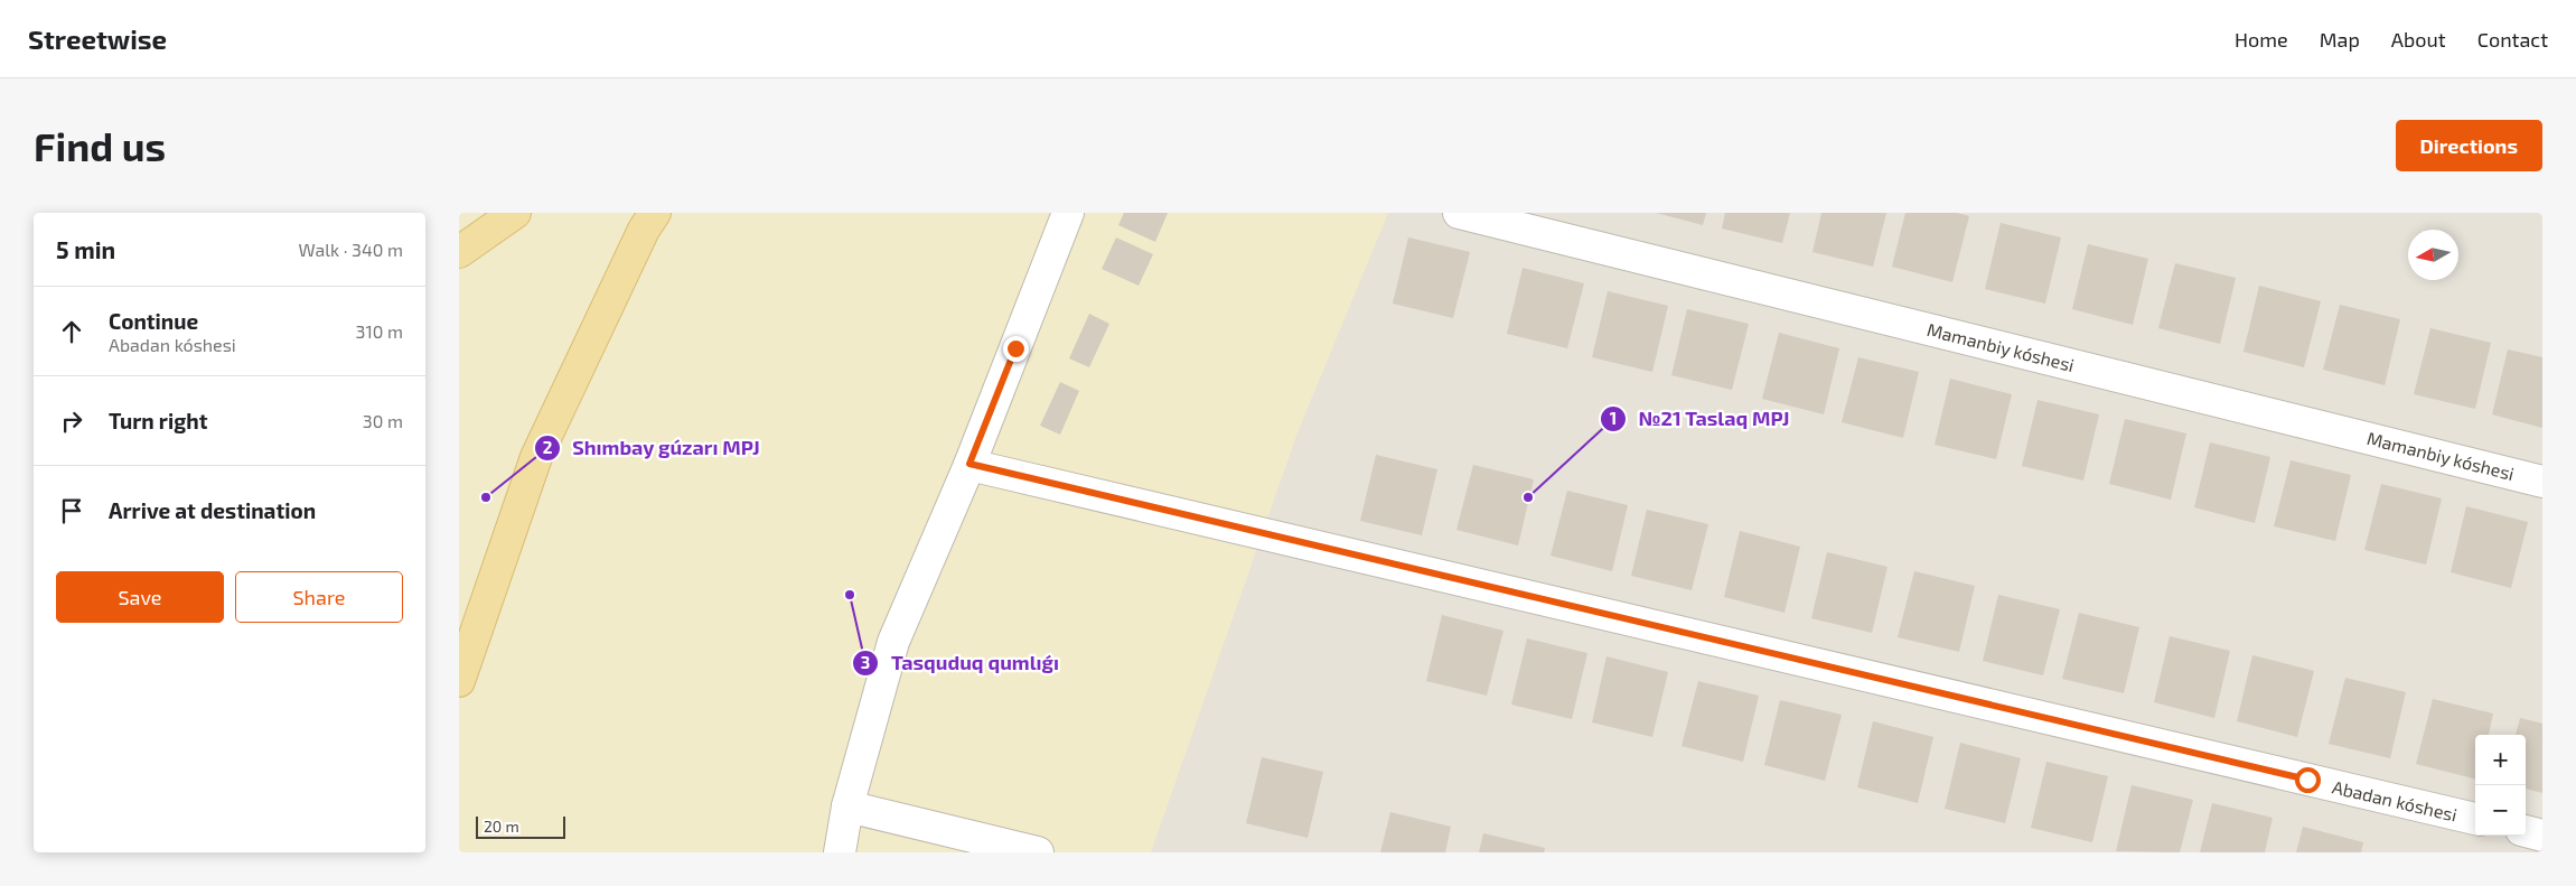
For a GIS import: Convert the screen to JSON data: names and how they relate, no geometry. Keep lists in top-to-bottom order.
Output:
{
  "streets": {
    "street": ["Mamanbiy kóshesi", "Abadan kóshesi"]
  },
  "places": ["Shımbay gúzarı MPJ", "№21 Taslaq MPJ", "Tasquduq qumlıǵı"],
  "scale_bar": "20 m",
  "north": "left",
  "page": {
    "header": "Streetwise",
    "nav": [
      "Home",
      "Map",
      "About",
      "Contact"
    ],
    "buttons": [
      "Directions",
      ["Save", "Share"]
    ],
    "title": "Find us",
    "heading": ["5 min", "Walk · 340 m"],
    "list": [
      ["Continue", "Abadan kóshesi", "310 m"],
      ["Turn right", "30 m"],
      "Arrive at destination"
    ],
    "map_buttons": ["+", "−"],
    "scale": "20 m"
  }
}
